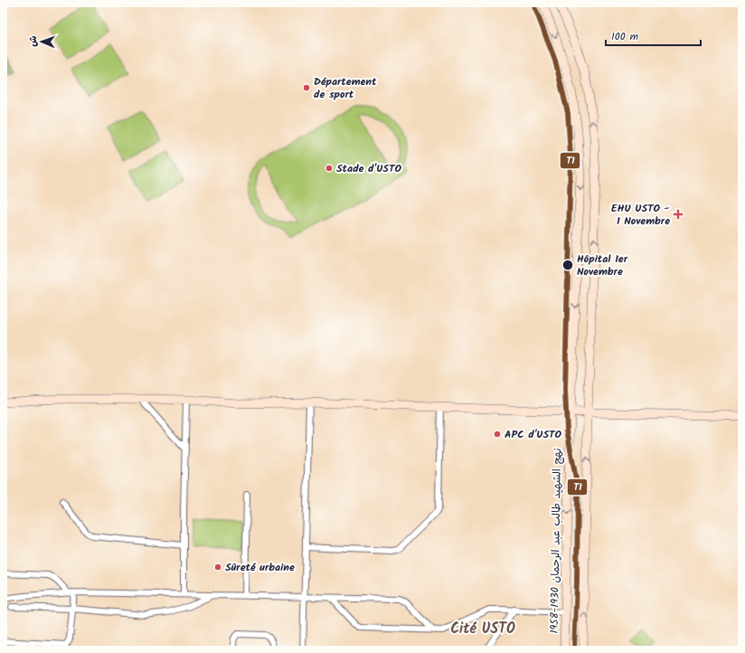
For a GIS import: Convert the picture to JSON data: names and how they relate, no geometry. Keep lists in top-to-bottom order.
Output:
{
  "streets": {
    "main road": ["نهج الشهيد طالب عبد الرحمان 1930-1958"]
  },
  "districts": ["Cité USTO"],
  "places": {
    "other": [
      "Département de sport",
      "Stade d'USTO",
      "Hôpital 1er Novembre",
      "APC d'USTO",
      "Sûreté urbaine"
    ],
    "health": ["EHU USTO - 1 Novembre"]
  },
  "lines": ["transit line T1"],
  "scale_bar": "100 m",
  "north": "left"
}
